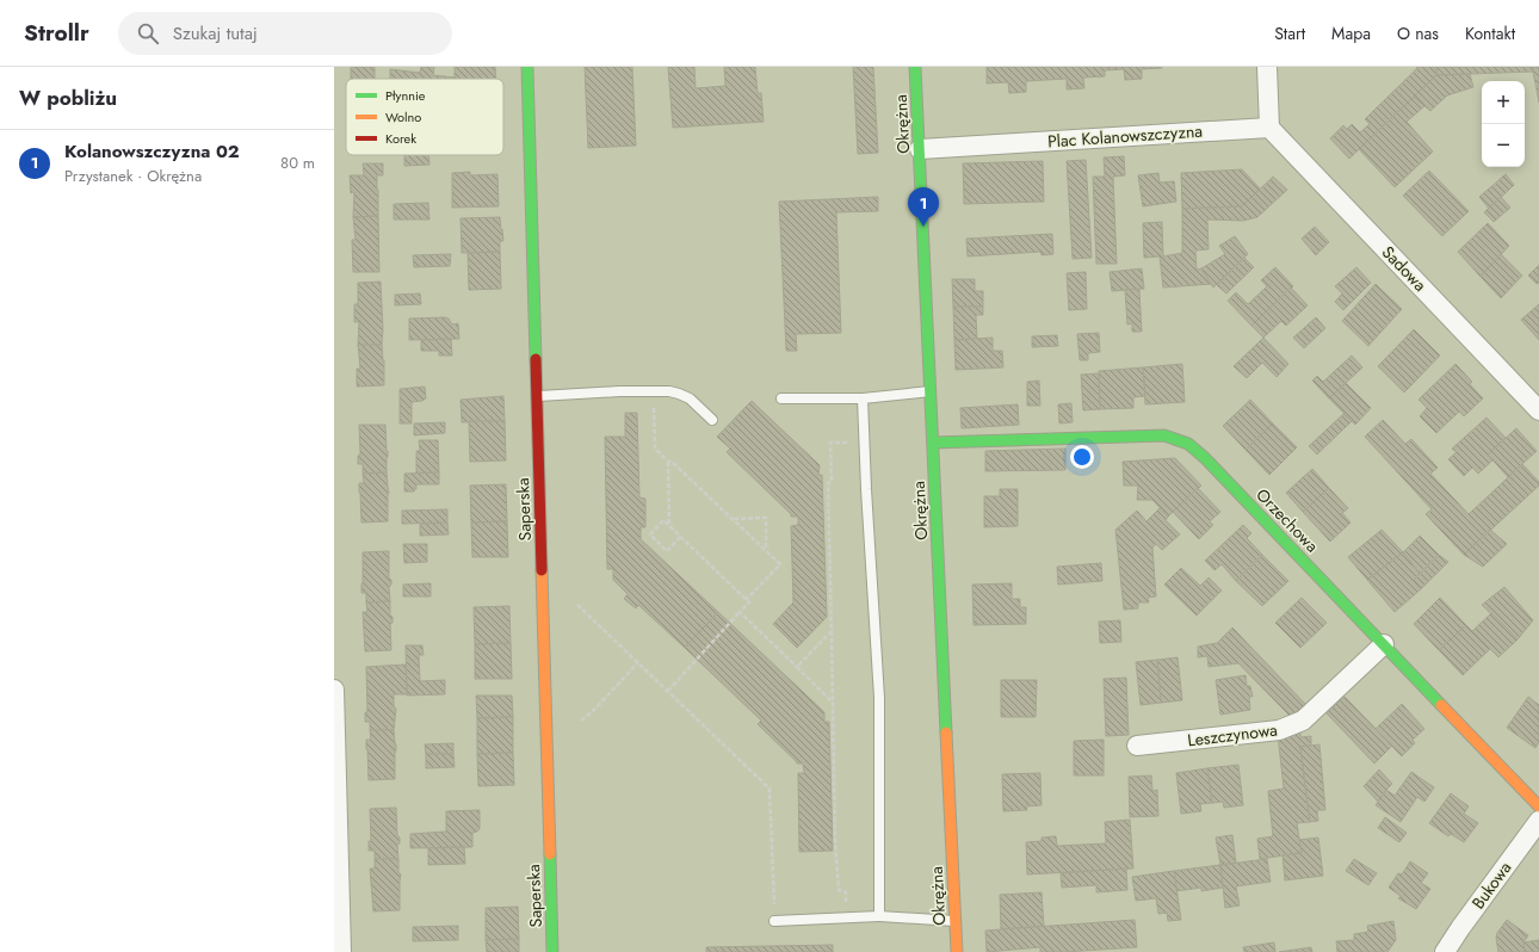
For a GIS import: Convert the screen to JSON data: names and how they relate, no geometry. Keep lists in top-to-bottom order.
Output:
{
  "streets": {
    "street": [
      "Okrężna",
      "Plac Kolanowszczyzna",
      "Sadowa",
      "Saperska",
      "Orzechowa",
      "Leszczynowa",
      "Bukowa"
    ]
  },
  "crossings": [
    ["Okrężna", "Plac Kolanowszczyzna"],
    ["Okrężna", "Orzechowa"],
    ["Plac Kolanowszczyzna", "Sadowa"],
    ["Orzechowa", "Leszczynowa"]
  ],
  "legend": ["Płynnie", "Wolno", "Korek"],
  "page": {
    "header": "Strollr",
    "search": "Szukaj tutaj",
    "nav": [
      "Start",
      "Mapa",
      "O nas",
      "Kontakt"
    ],
    "heading": "W pobliżu",
    "map_buttons": ["+", "−"],
    "list": [
      {
        "mark": "1",
        "name": "Kolanowszczyzna 02",
        "note": "Przystanek · Okrężna",
        "value": "80 m"
      }
    ],
    "pins": "1"
  }
}
